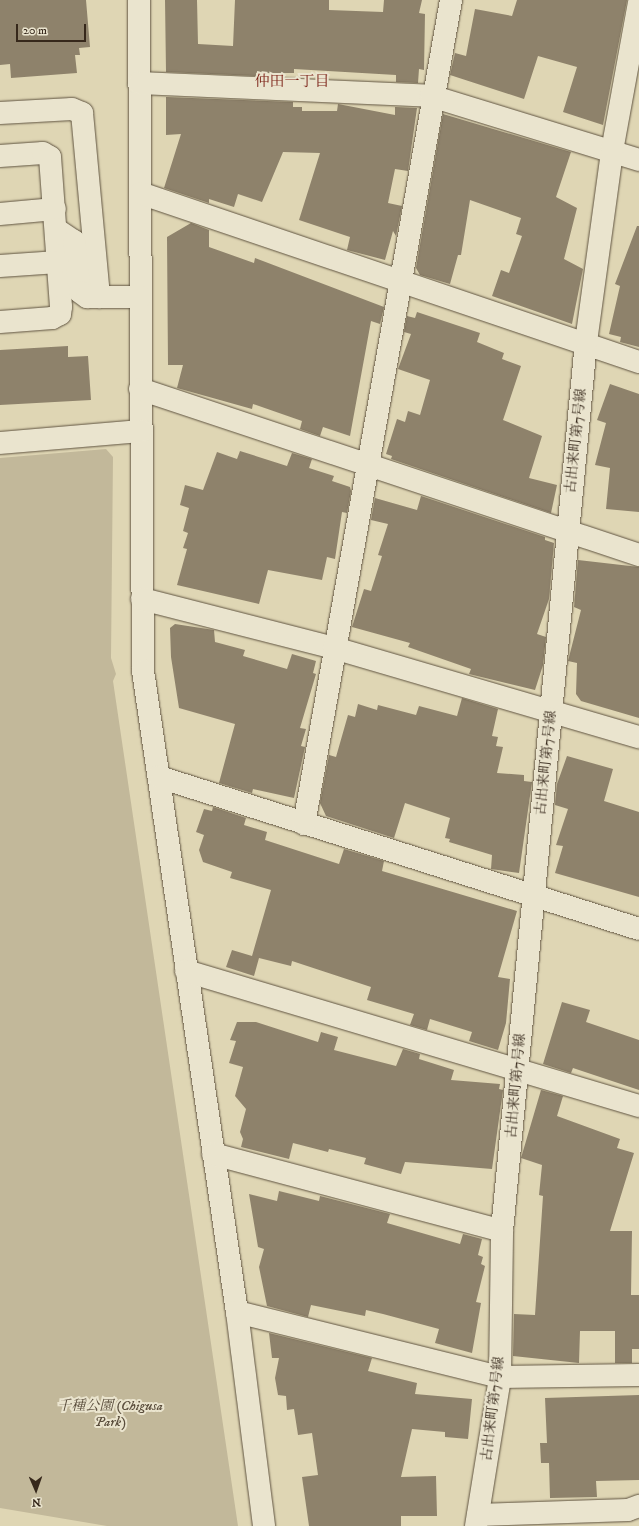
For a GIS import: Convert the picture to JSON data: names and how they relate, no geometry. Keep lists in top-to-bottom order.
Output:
{
  "streets": {
    "street": ["古出来町第7号線"]
  },
  "districts": ["仲田一丁目"],
  "parks": ["千種公園 (Chigusa Park)"],
  "scale_bar": "20 m",
  "north": "bottom"
}
